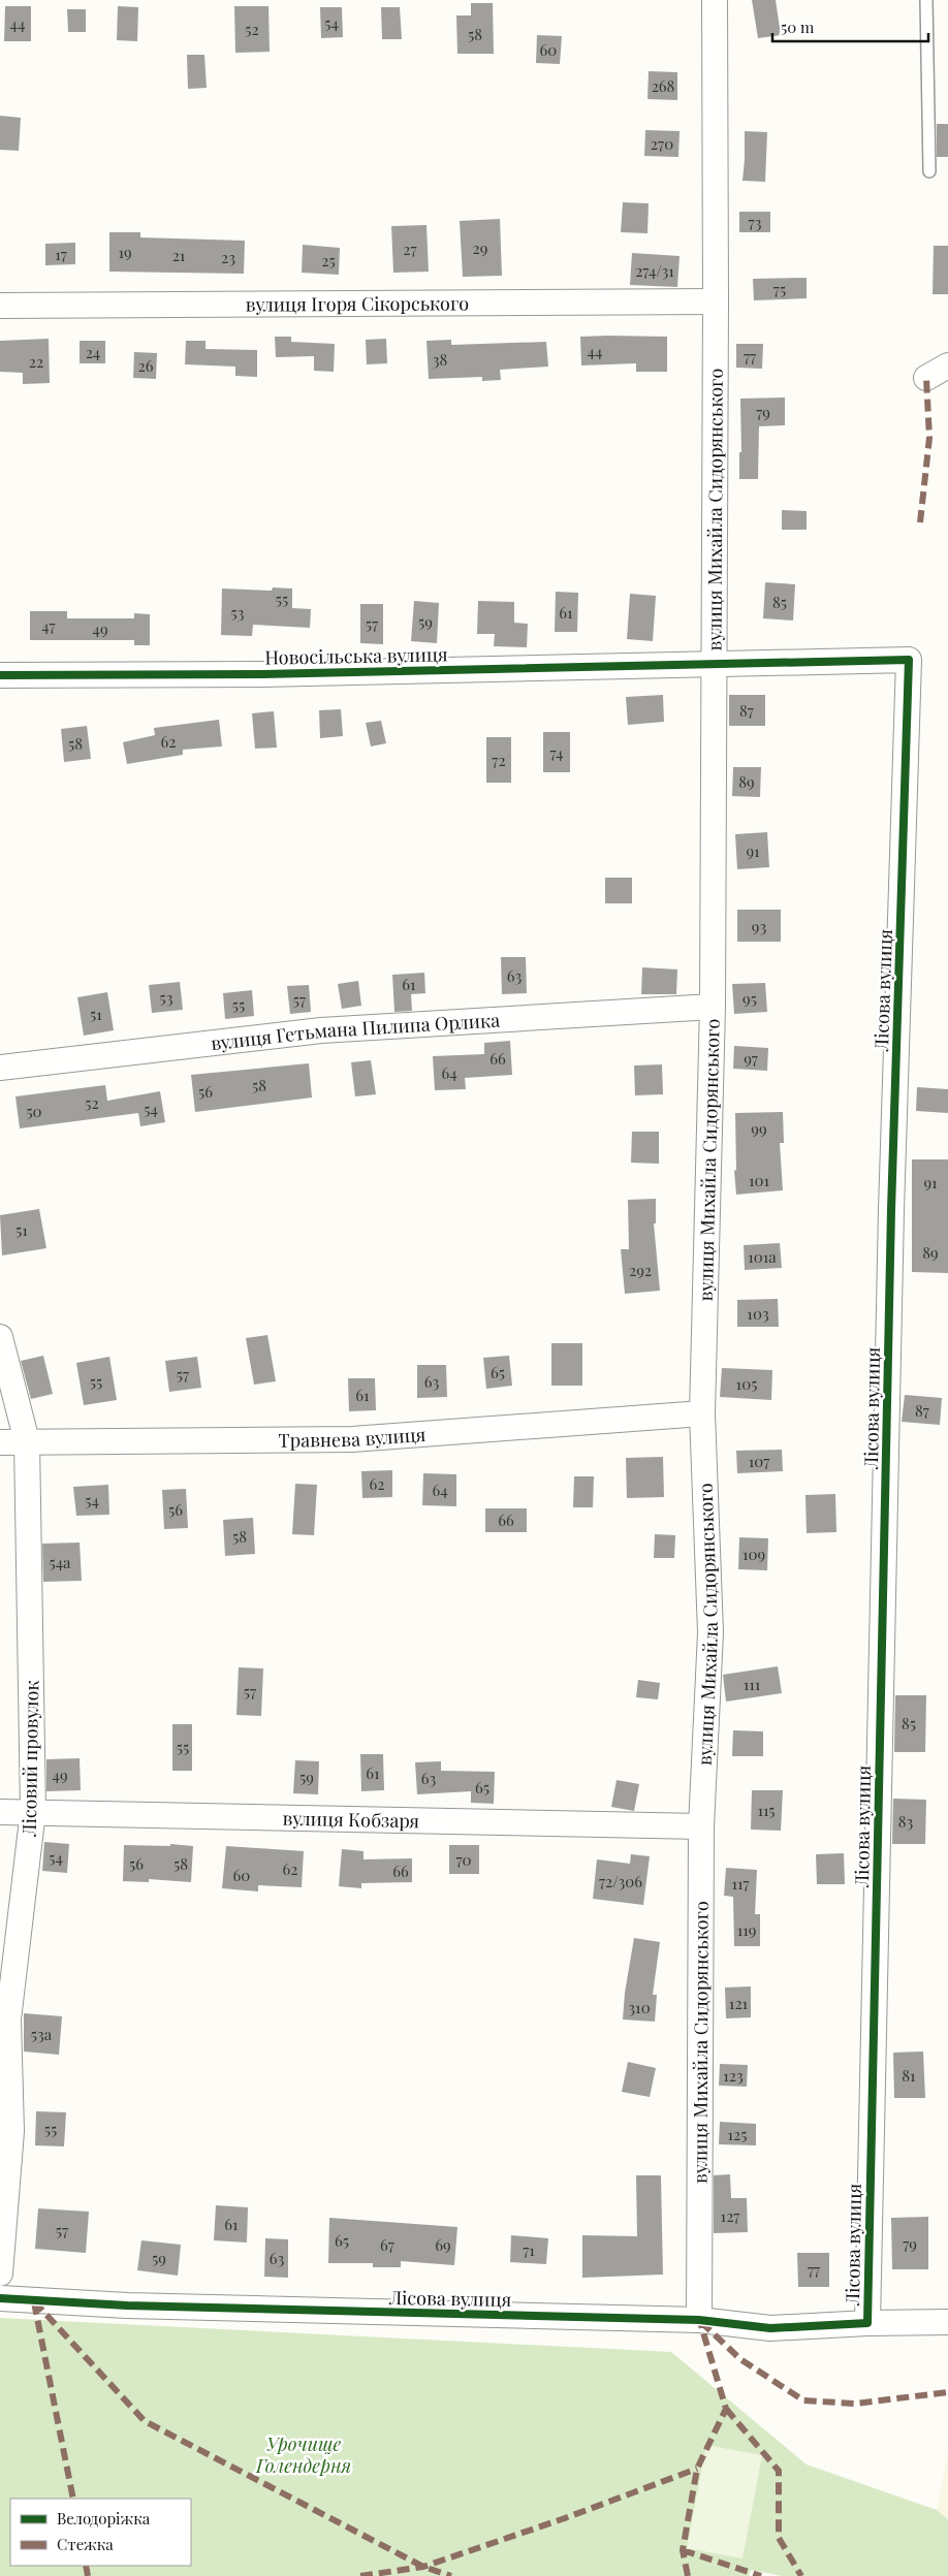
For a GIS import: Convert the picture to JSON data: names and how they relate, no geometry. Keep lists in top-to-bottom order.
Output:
{
  "streets": {
    "street": [
      "вулиця Ігоря Сікорського",
      "вулиця Михайла Сидорянського",
      "Новосільська вулиця",
      "Лісова вулиця",
      "вулиця Гетьмана Пилипа Орлика",
      "Травнева вулиця",
      "Лісовий провулок",
      "вулиця Кобзаря"
    ]
  },
  "crossings": [
    ["вулиця Ігоря Сікорського", "вулиця Михайла Сидорянського"],
    ["вулиця Михайла Сидорянського", "Новосільська вулиця"],
    ["вулиця Михайла Сидорянського", "Лісова вулиця"],
    ["вулиця Михайла Сидорянського", "вулиця Гетьмана Пилипа Орлика"],
    ["вулиця Михайла Сидорянського", "Травнева вулиця"],
    ["вулиця Михайла Сидорянського", "вулиця Кобзаря"],
    ["Новосільська вулиця", "Лісова вулиця"],
    ["Травнева вулиця", "Лісовий провулок"],
    ["Лісовий провулок", "вулиця Кобзаря"]
  ],
  "parks": ["Урочище Голендерня"],
  "house_numbers": [
    "54",
    "44",
    "52",
    "58",
    "60",
    "268",
    "270",
    "73",
    "29",
    "27",
    "19",
    "17",
    "21",
    "23",
    "25",
    "274/31",
    "75",
    "44",
    "24",
    "77",
    "38",
    "22",
    "26",
    "79",
    "55",
    "85",
    "53",
    "61",
    "59",
    "57",
    "47",
    "49",
    "87",
    "62",
    "58",
    "74",
    "72",
    "89",
    "91",
    "93",
    "63",
    "61",
    "53",
    "95",
    "57",
    "55",
    "51",
    "66",
    "97",
    "64",
    "58",
    "56",
    "52",
    "54",
    "50",
    "99",
    "101",
    "91",
    "51",
    "89",
    "101а",
    "292",
    "103",
    "65",
    "57",
    "55",
    "63",
    "105",
    "61",
    "87",
    "107",
    "62",
    "64",
    "54",
    "56",
    "66",
    "58",
    "109",
    "54а",
    "111",
    "57",
    "85",
    "55",
    "61",
    "49",
    "59",
    "63",
    "65",
    "115",
    "83",
    "54",
    "70",
    "56",
    "58",
    "62",
    "66",
    "60",
    "72/306",
    "117",
    "119",
    "121",
    "310",
    "53а",
    "123",
    "81",
    "55",
    "125",
    "127",
    "61",
    "57",
    "65",
    "79",
    "67",
    "69",
    "71",
    "59",
    "63",
    "77"
  ],
  "legend": ["Велодоріжка", "Стежка"],
  "scale_bar": "50 m"
}
